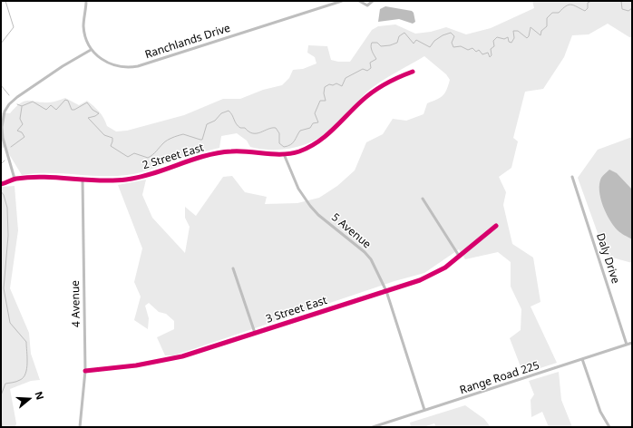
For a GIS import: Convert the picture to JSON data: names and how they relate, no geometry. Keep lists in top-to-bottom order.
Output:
{
  "streets": {
    "street": [
      "Ranchlands Drive",
      "2 Street East",
      "5 Avenue",
      "Daly Drive",
      "4 Avenue",
      "3 Street East",
      "Range Road 225"
    ]
  },
  "crossings": [
    ["2 Street East", "5 Avenue"],
    ["2 Street East", "4 Avenue"],
    ["5 Avenue", "3 Street East"],
    ["5 Avenue", "Range Road 225"],
    ["Daly Drive", "Range Road 225"],
    ["4 Avenue", "3 Street East"]
  ],
  "north": "right"
}
